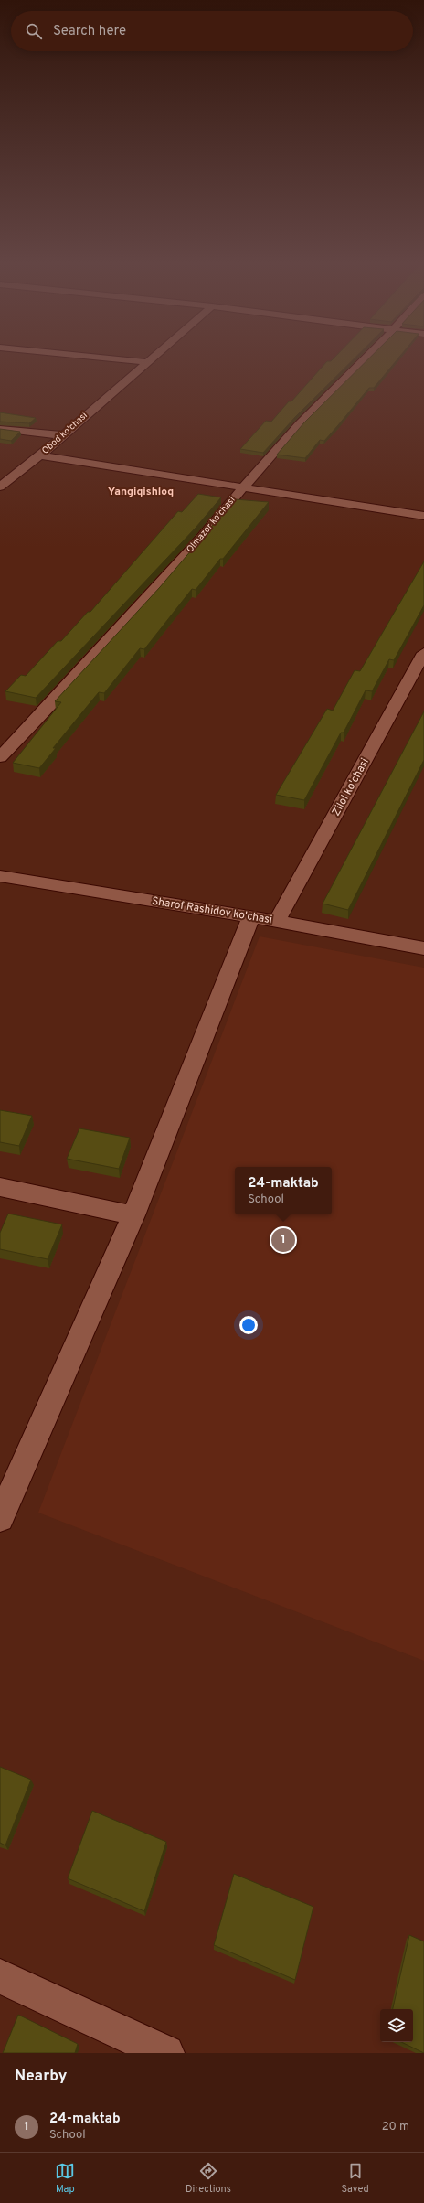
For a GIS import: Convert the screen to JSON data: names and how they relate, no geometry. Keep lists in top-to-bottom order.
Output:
{
  "streets": {
    "street": [
      "Obod ko'chasi",
      "Olmazor ko'chasi",
      "Zilol ko'chasi",
      "Sharof Rashidov ko'chasi"
    ]
  },
  "crossings": [
    ["Zilol ko'chasi", "Sharof Rashidov ko'chasi"]
  ],
  "districts": ["Yangiqishloq"],
  "page": {
    "search": "Search here",
    "popup": ["24-maktab", "School"],
    "pins": "1",
    "heading": "Nearby",
    "list": [
      {
        "mark": "1",
        "name": "24-maktab",
        "note": "School",
        "value": "20 m"
      }
    ],
    "nav": ["Map", "Directions", "Saved"]
  }
}
